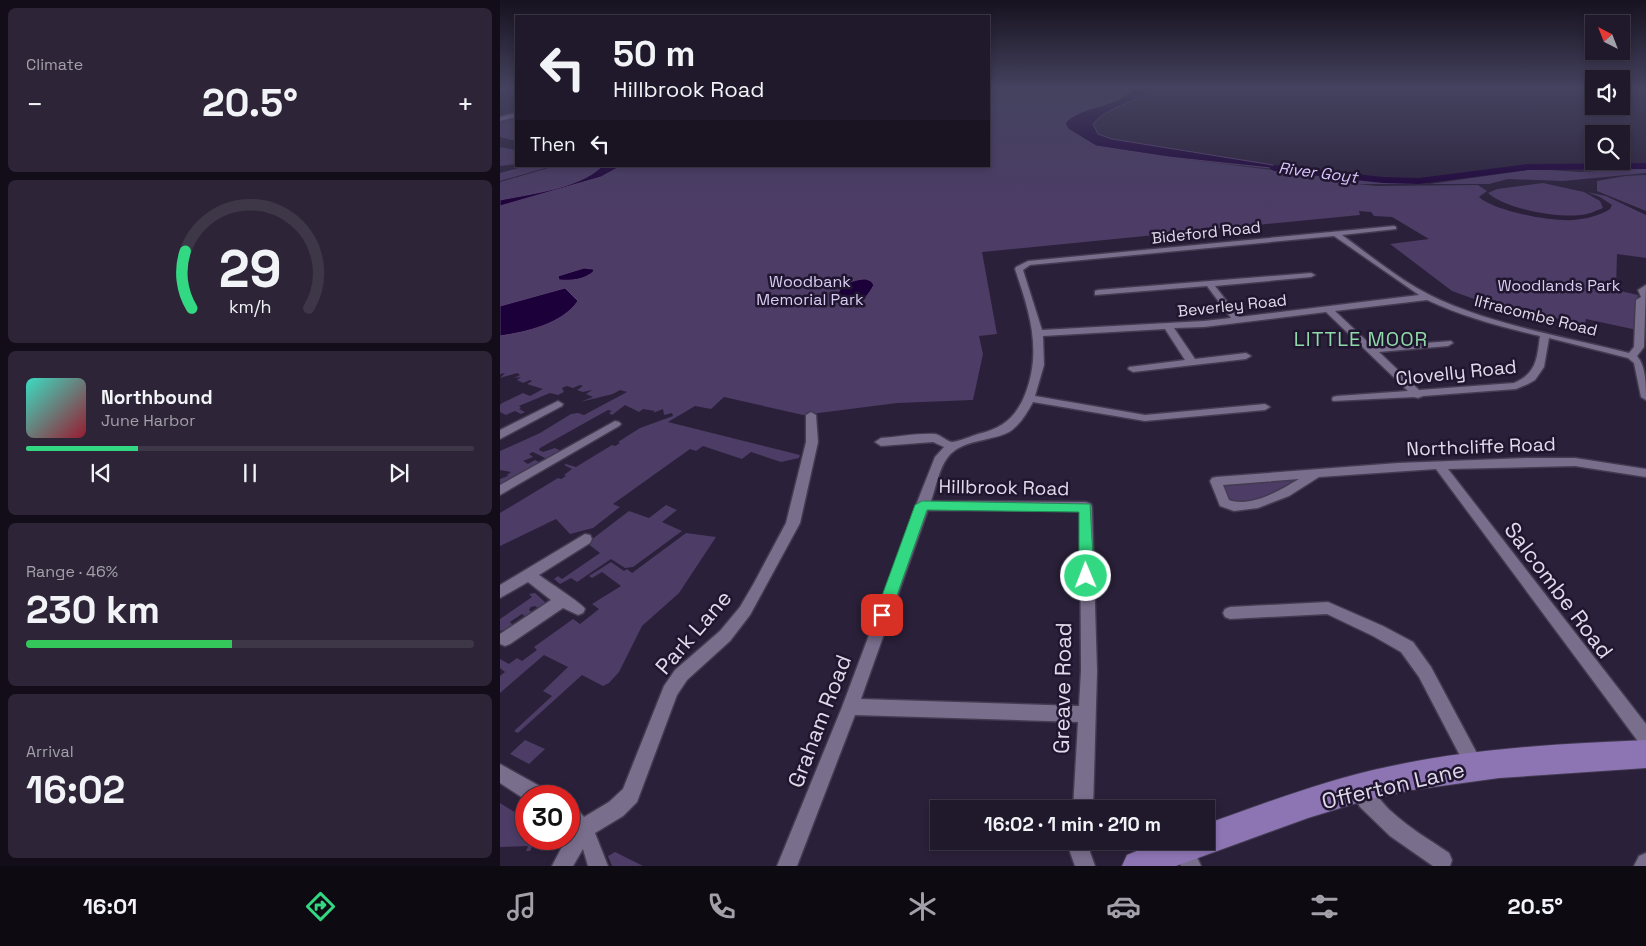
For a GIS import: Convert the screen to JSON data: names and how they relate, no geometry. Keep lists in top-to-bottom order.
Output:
{
  "streets": {
    "main road": ["Offerton Lane"],
    "street": [
      "Bideford Road",
      "Beverley Road",
      "Ilfracombe Road",
      "Clovelly Road",
      "Northcliffe Road",
      "Hillbrook Road",
      "Salcombe Road",
      "Park Lane",
      "Greave Road",
      "Graham Road"
    ]
  },
  "crossings": [
    ["Bideford Road", "Beverley Road"],
    ["Bideford Road", "Ilfracombe Road"],
    ["Beverley Road", "Ilfracombe Road"],
    ["Ilfracombe Road", "Clovelly Road"],
    ["Northcliffe Road", "Salcombe Road"],
    ["Hillbrook Road", "Greave Road"],
    ["Hillbrook Road", "Graham Road"]
  ],
  "districts": ["LITTLE MOOR"],
  "water": ["River Goyt"],
  "parks": ["Woodbank Memorial Park", "Woodlands Park"],
  "north": "top left",
  "page": {
    "tile": [
      "Climate",
      ["Range · 46%", "230 km"],
      ["Arrival", "16:02"]
    ],
    "turn": ["50 m", "Hillbrook Road"],
    "heat": ["−", "20.5°", "+"],
    "then": "Then",
    "song": ["Northbound", "June Harbor"],
    "limit": "30",
    "trip": "16:02 · 1 min · 210 m",
    "tabs": ["16:01", "20.5°"],
    "gauge": ["29", "km/h"]
  }
}
